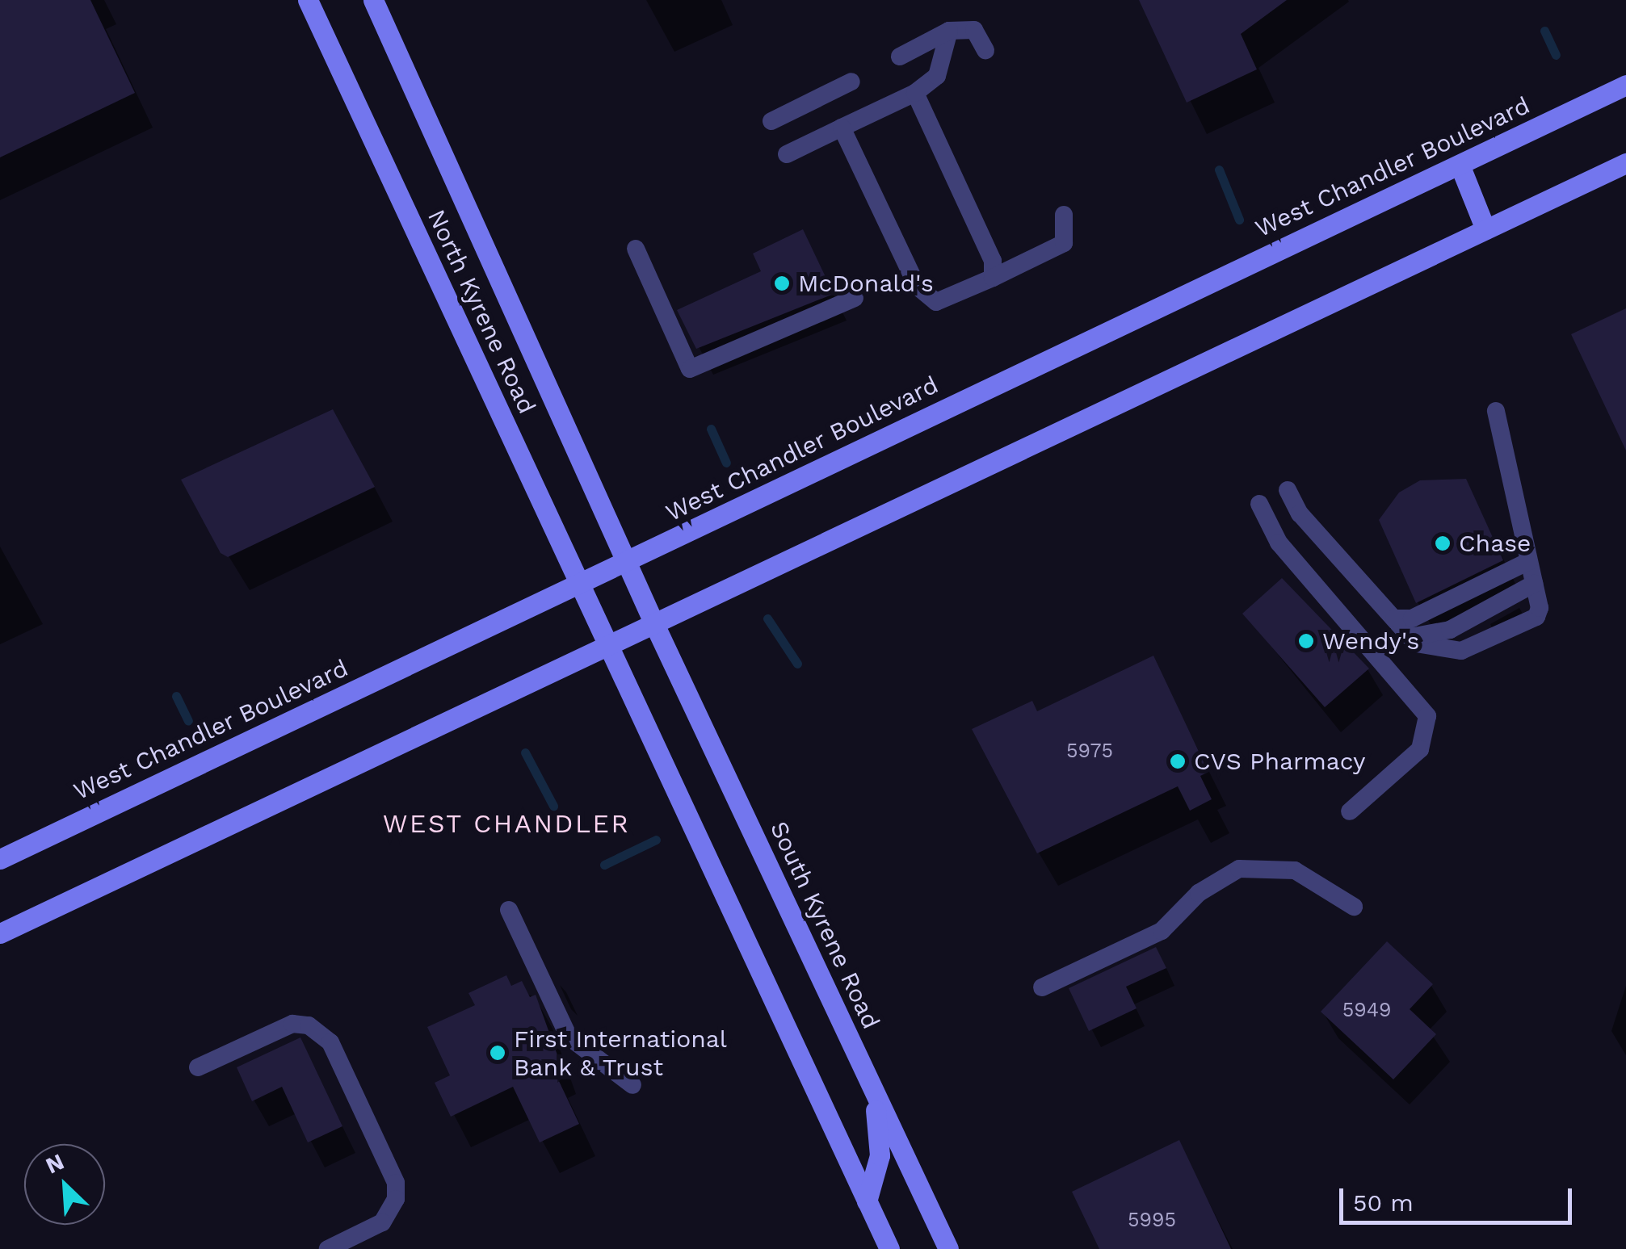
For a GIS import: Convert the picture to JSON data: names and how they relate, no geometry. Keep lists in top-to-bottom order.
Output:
{
  "streets": {
    "main road": ["West Chandler Boulevard", "North Kyrene Road", "South Kyrene Road"]
  },
  "crossings": [
    ["West Chandler Boulevard", "North Kyrene Road"],
    ["North Kyrene Road", "South Kyrene Road"]
  ],
  "districts": ["WEST CHANDLER"],
  "places": [
    "McDonald's",
    "Chase",
    "Wendy's",
    "CVS Pharmacy",
    "First International Bank & Trust"
  ],
  "house_numbers": ["5975", "5949", "5995"],
  "scale_bar": "50 m",
  "north": "top left"
}
